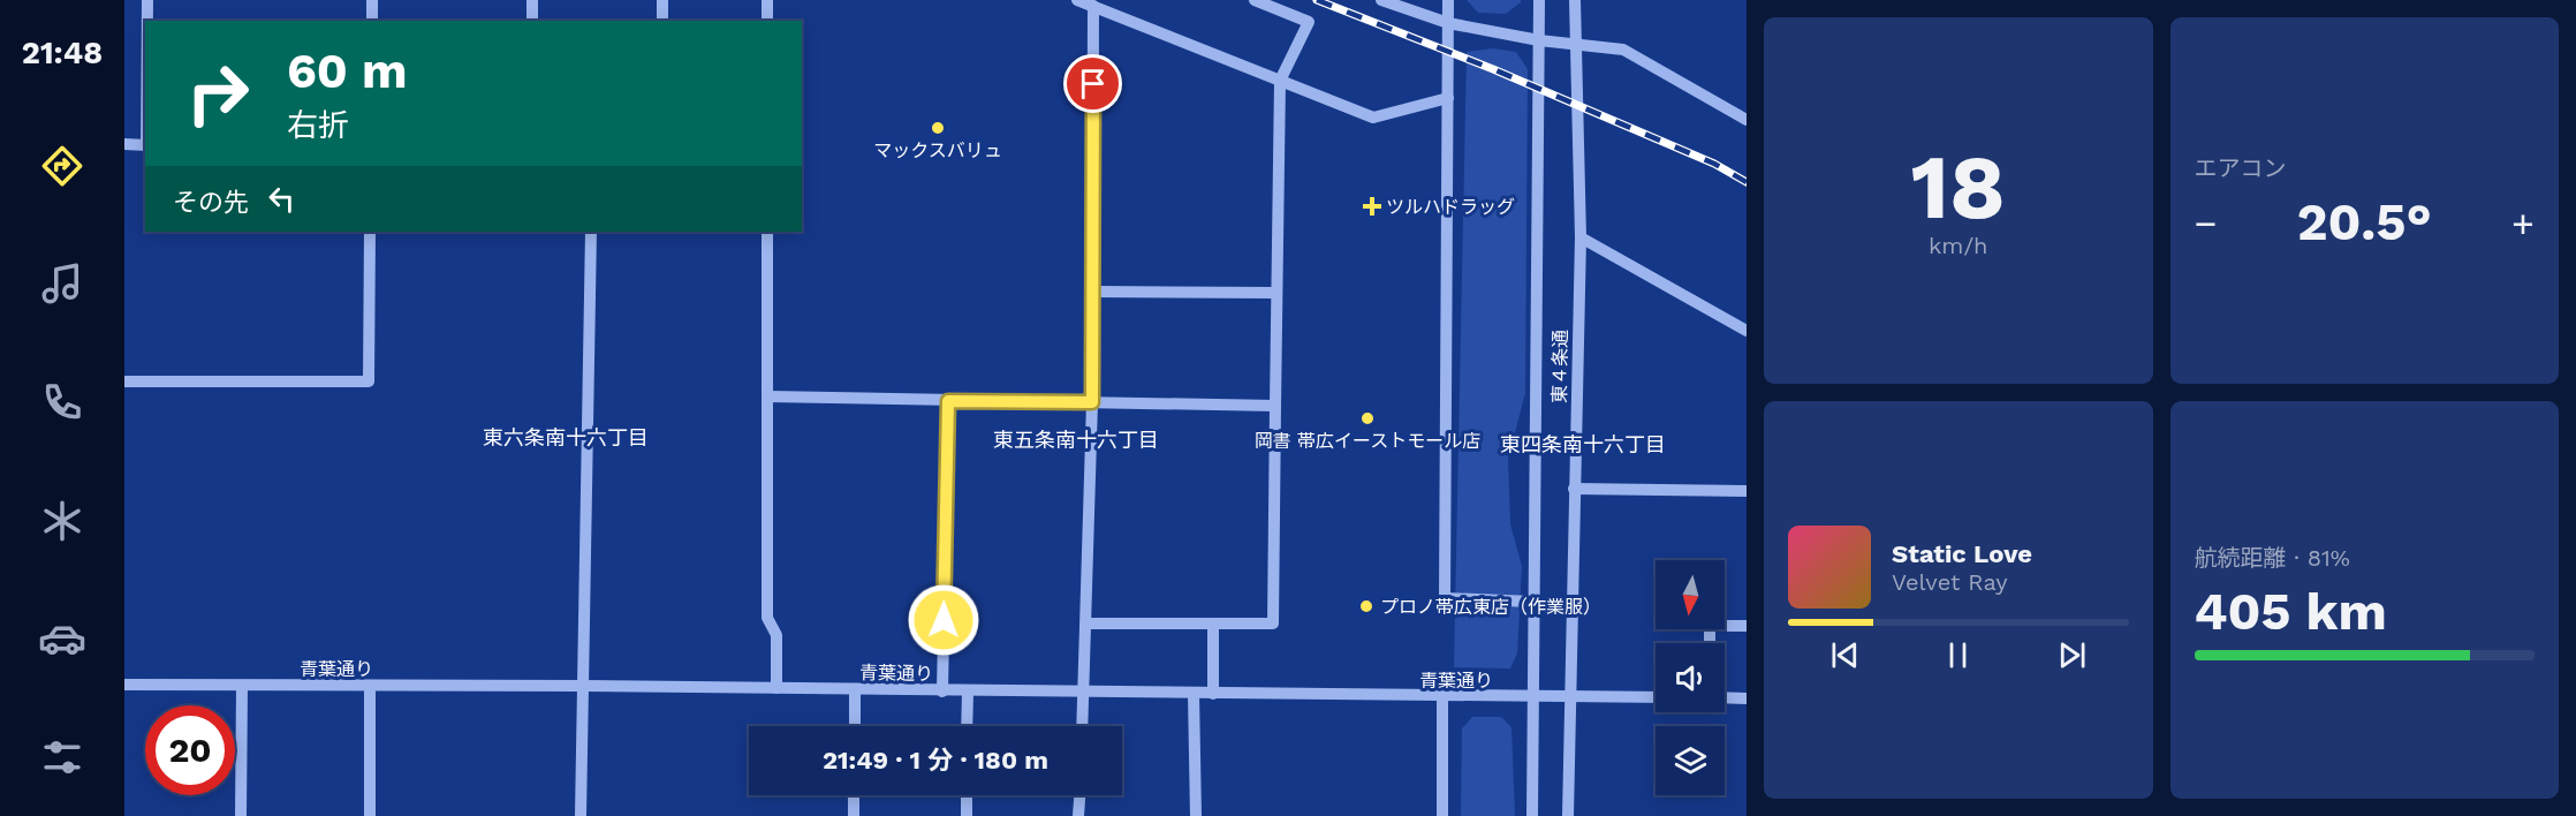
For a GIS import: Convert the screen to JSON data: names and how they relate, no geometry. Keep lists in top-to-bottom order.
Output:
{
  "streets": {
    "street": ["東４条通", "青葉通り"]
  },
  "crossings": [
    ["東４条通", "青葉通り"]
  ],
  "districts": ["東六条南十六丁目", "東五条南十六丁目", "東四条南十六丁目"],
  "places": {
    "other": ["マックスバリュ", "岡書 帯広イーストモール店", "プロノ帯広東店（作業服）"],
    "health": ["ツルハドラッグ"]
  },
  "north": "bottom",
  "page": {
    "tabs": "21:48",
    "tile": [
      ["18", "km/h"],
      "エアコン",
      ["航続距離 · 81%", "405 km"]
    ],
    "turn": ["60 m", "右折"],
    "then": "その先",
    "heat": ["−", "20.5°", "+"],
    "song": ["Static Love", "Velvet Ray"],
    "limit": "20",
    "trip": "21:49 · 1 分 · 180 m"
  }
}
